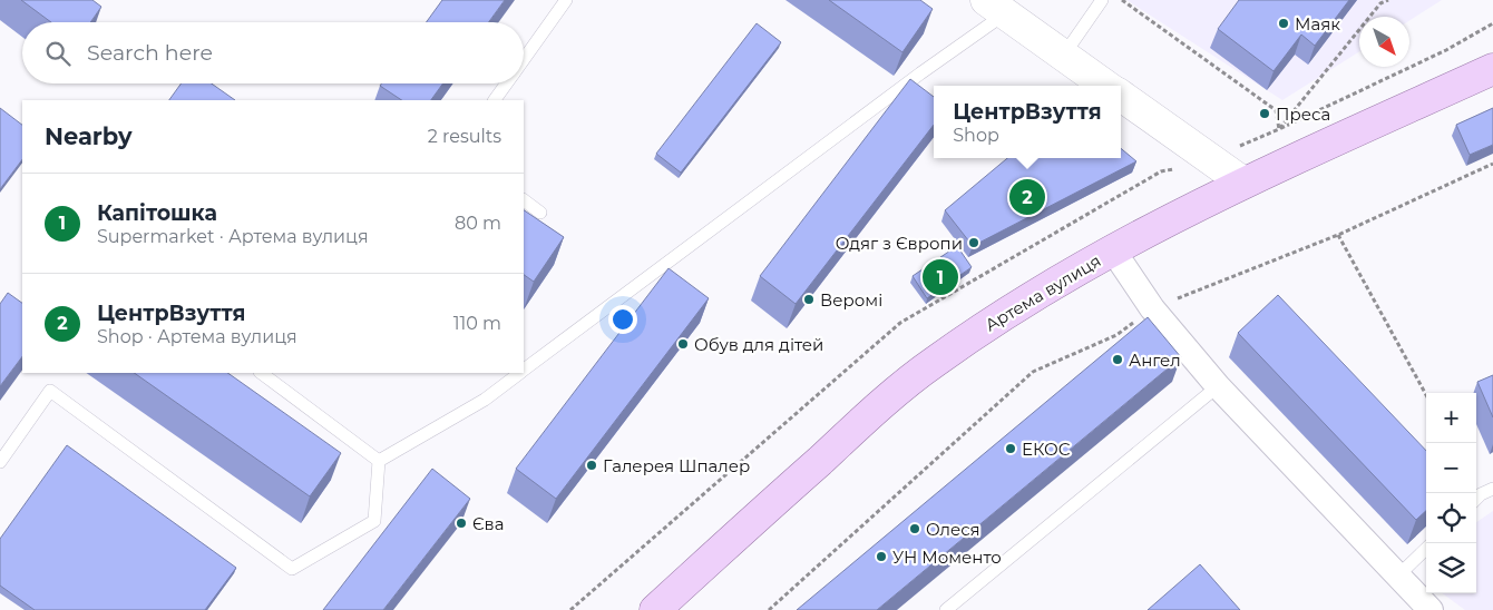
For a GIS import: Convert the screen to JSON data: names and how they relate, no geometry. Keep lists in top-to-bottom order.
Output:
{
  "streets": {
    "main road": ["Артема вулиця"]
  },
  "places": [
    "Маяк",
    "Преса",
    "Одяг з Європи",
    "Веромі",
    "Обув для дітей",
    "Ангел",
    "ЕКОС",
    "Галерея Шпалер",
    "Єва",
    "Олеся",
    "УН Моменто"
  ],
  "north": "bottom right",
  "page": {
    "search": "Search here",
    "popup": ["ЦентрВзуття", "Shop"],
    "heading": ["Nearby", "2 results"],
    "list": [
      {
        "mark": "1",
        "name": "Капітошка",
        "note": "Supermarket · Артема вулиця",
        "value": "80 m"
      },
      {
        "mark": "2",
        "name": "ЦентрВзуття",
        "note": "Shop · Артема вулиця",
        "value": "110 m"
      }
    ],
    "pins": ["2", "1"],
    "map_buttons": ["+", "−"]
  }
}
